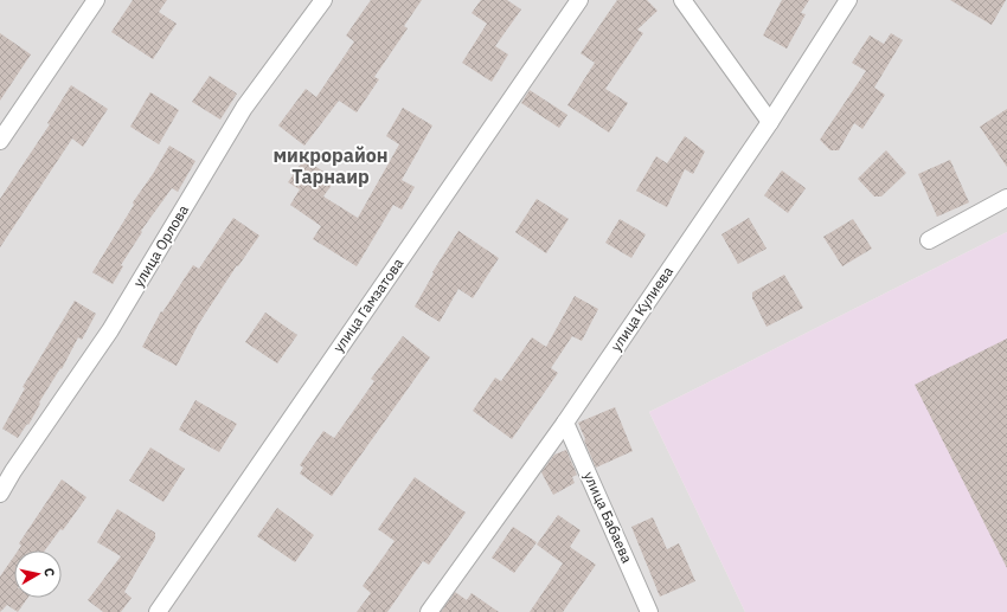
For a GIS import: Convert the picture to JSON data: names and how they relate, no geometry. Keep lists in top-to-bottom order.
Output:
{
  "streets": {
    "street": [
      "улица Орлова",
      "улица Гамзатова",
      "улица Кулиева",
      "улица Бабаева"
    ]
  },
  "crossings": [
    ["улица Кулиева", "улица Бабаева"]
  ],
  "districts": ["микрорайон Тарнаир"],
  "north": "right"
}
